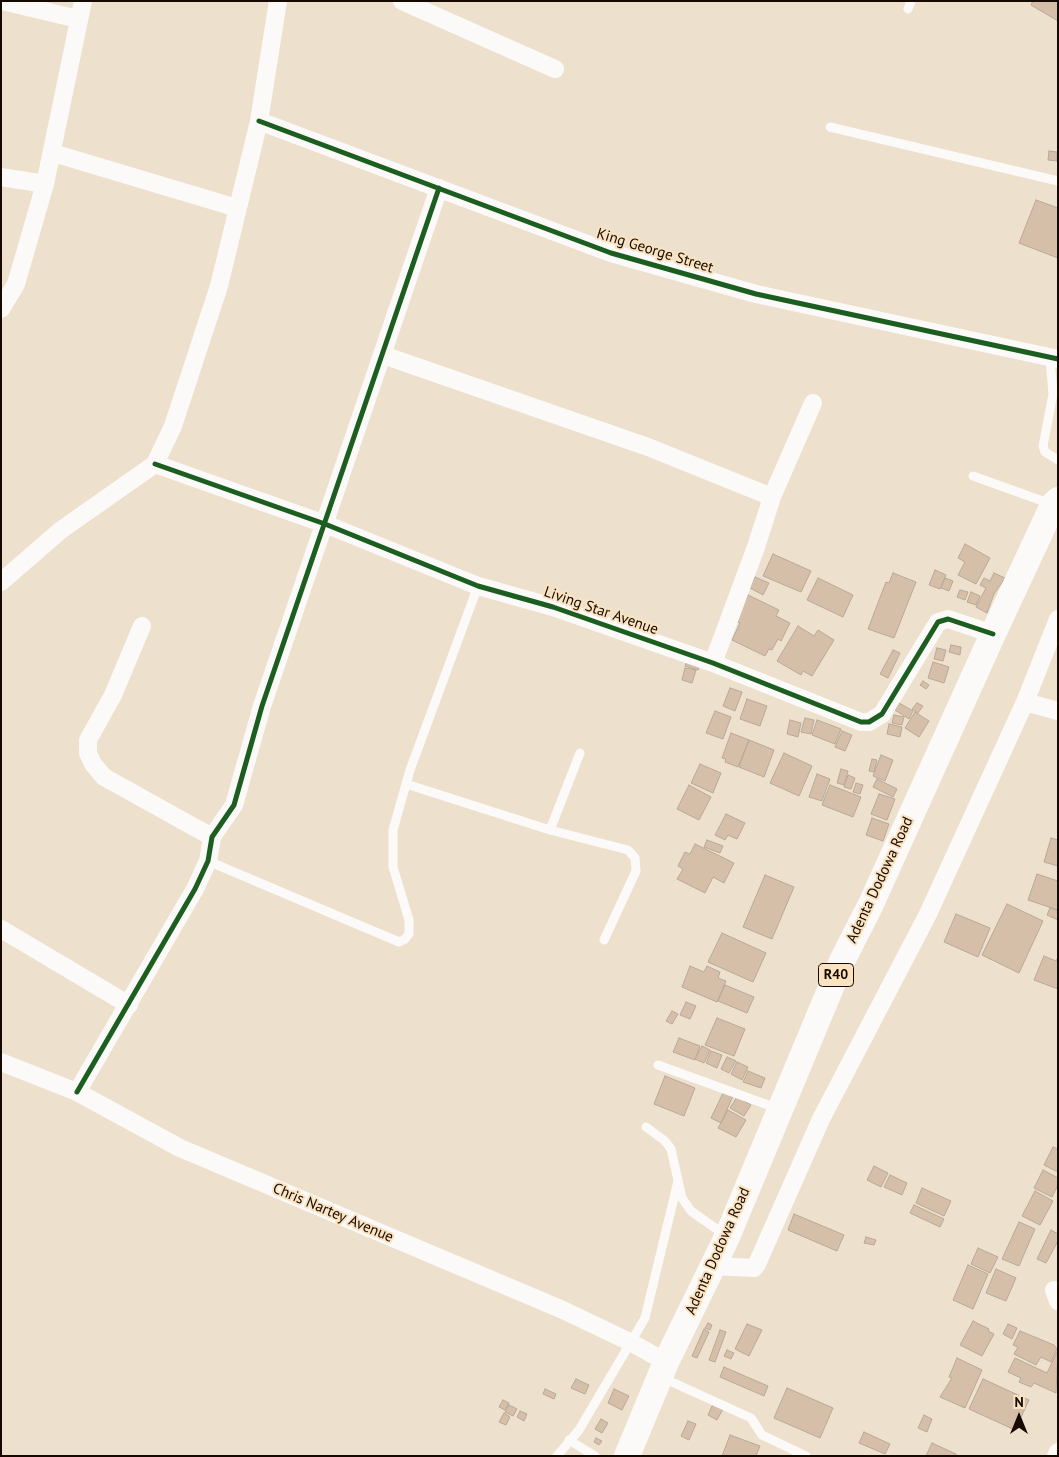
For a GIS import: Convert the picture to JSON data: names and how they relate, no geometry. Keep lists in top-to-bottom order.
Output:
{
  "streets": {
    "main road": ["Adenta Dodowa Road", "R40"],
    "street": ["King George Street", "Living Star Avenue", "Chris Nartey Avenue"]
  },
  "crossings": [
    ["Living Star Avenue", "Adenta Dodowa Road"],
    ["Adenta Dodowa Road", "Chris Nartey Avenue"]
  ],
  "north": "top"
}
